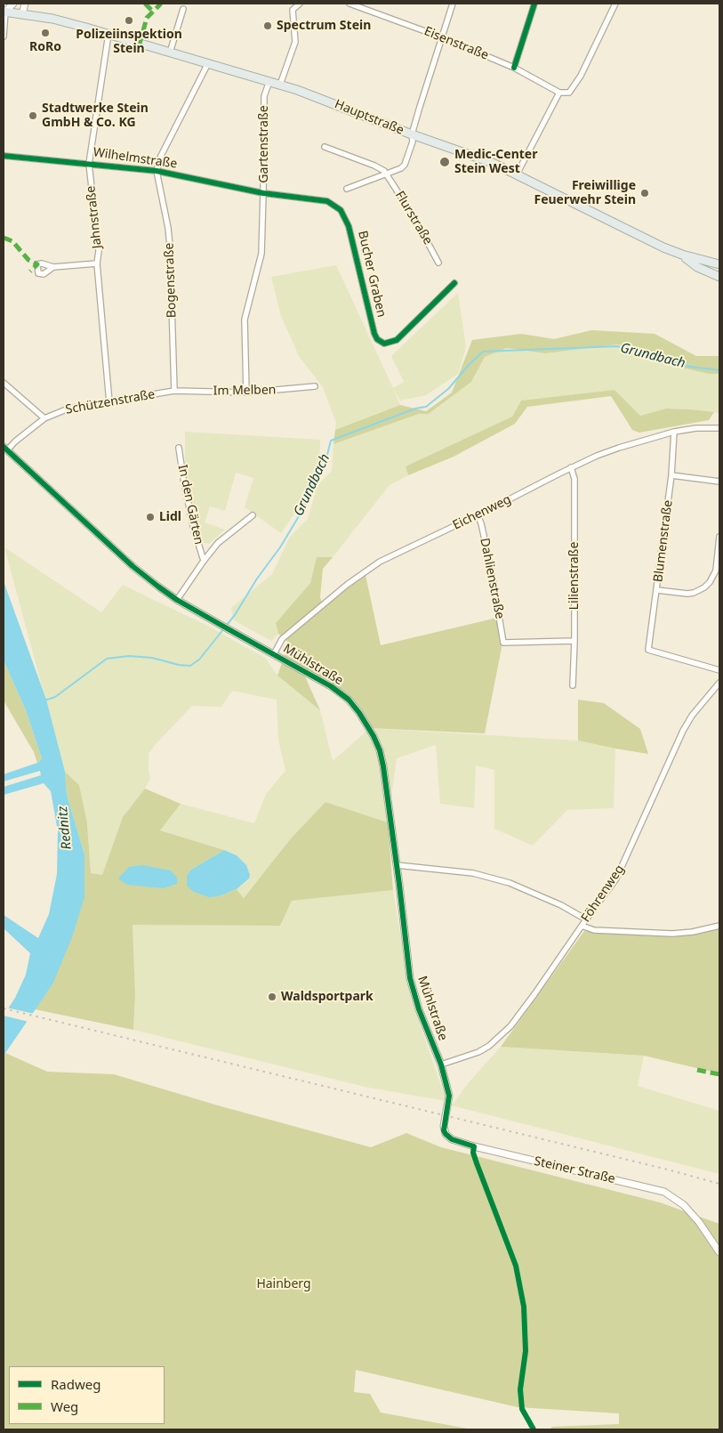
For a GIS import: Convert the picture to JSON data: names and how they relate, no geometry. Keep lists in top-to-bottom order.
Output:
{
  "streets": {
    "main road": ["Hauptstraße"],
    "street": [
      "Eisenstraße",
      "Gartenstraße",
      "Wilhelmstraße",
      "Jahnstraße",
      "Flurstraße",
      "Bucher Graben",
      "Bogenstraße",
      "Im Melben",
      "Schützenstraße",
      "In den Gärten",
      "Eichenweg",
      "Blumenstraße",
      "Lilienstraße",
      "Dahlienstraße",
      "Mühlstraße",
      "Föhrenweg",
      "Steiner Straße"
    ]
  },
  "crossings": [
    ["Hauptstraße", "Gartenstraße"],
    ["Hauptstraße", "Jahnstraße"],
    ["Gartenstraße", "Wilhelmstraße"],
    ["Gartenstraße", "Bucher Graben"],
    ["Gartenstraße", "Im Melben"],
    ["Wilhelmstraße", "Jahnstraße"],
    ["Wilhelmstraße", "Bucher Graben"],
    ["Wilhelmstraße", "Bogenstraße"],
    ["Jahnstraße", "Schützenstraße"],
    ["Bogenstraße", "Im Melben"],
    ["Bogenstraße", "Schützenstraße"],
    ["Im Melben", "Schützenstraße"],
    ["Schützenstraße", "Mühlstraße"],
    ["Eichenweg", "Blumenstraße"],
    ["Eichenweg", "Lilienstraße"],
    ["Eichenweg", "Dahlienstraße"],
    ["Eichenweg", "Mühlstraße"],
    ["Lilienstraße", "Dahlienstraße"],
    ["Mühlstraße", "Föhrenweg"],
    ["Mühlstraße", "Steiner Straße"]
  ],
  "water": ["Grundbach", "Rednitz"],
  "parks": ["Hainberg"],
  "places": [
    "Polizeiinspektion Stein",
    "Spectrum Stein",
    "RoRo",
    "Stadtwerke Stein GmbH & Co. KG",
    "Medic-Center Stein West",
    "Freiwillige Feuerwehr Stein",
    "Lidl",
    "Waldsportpark"
  ],
  "legend": ["Radweg", "Weg"]
}
